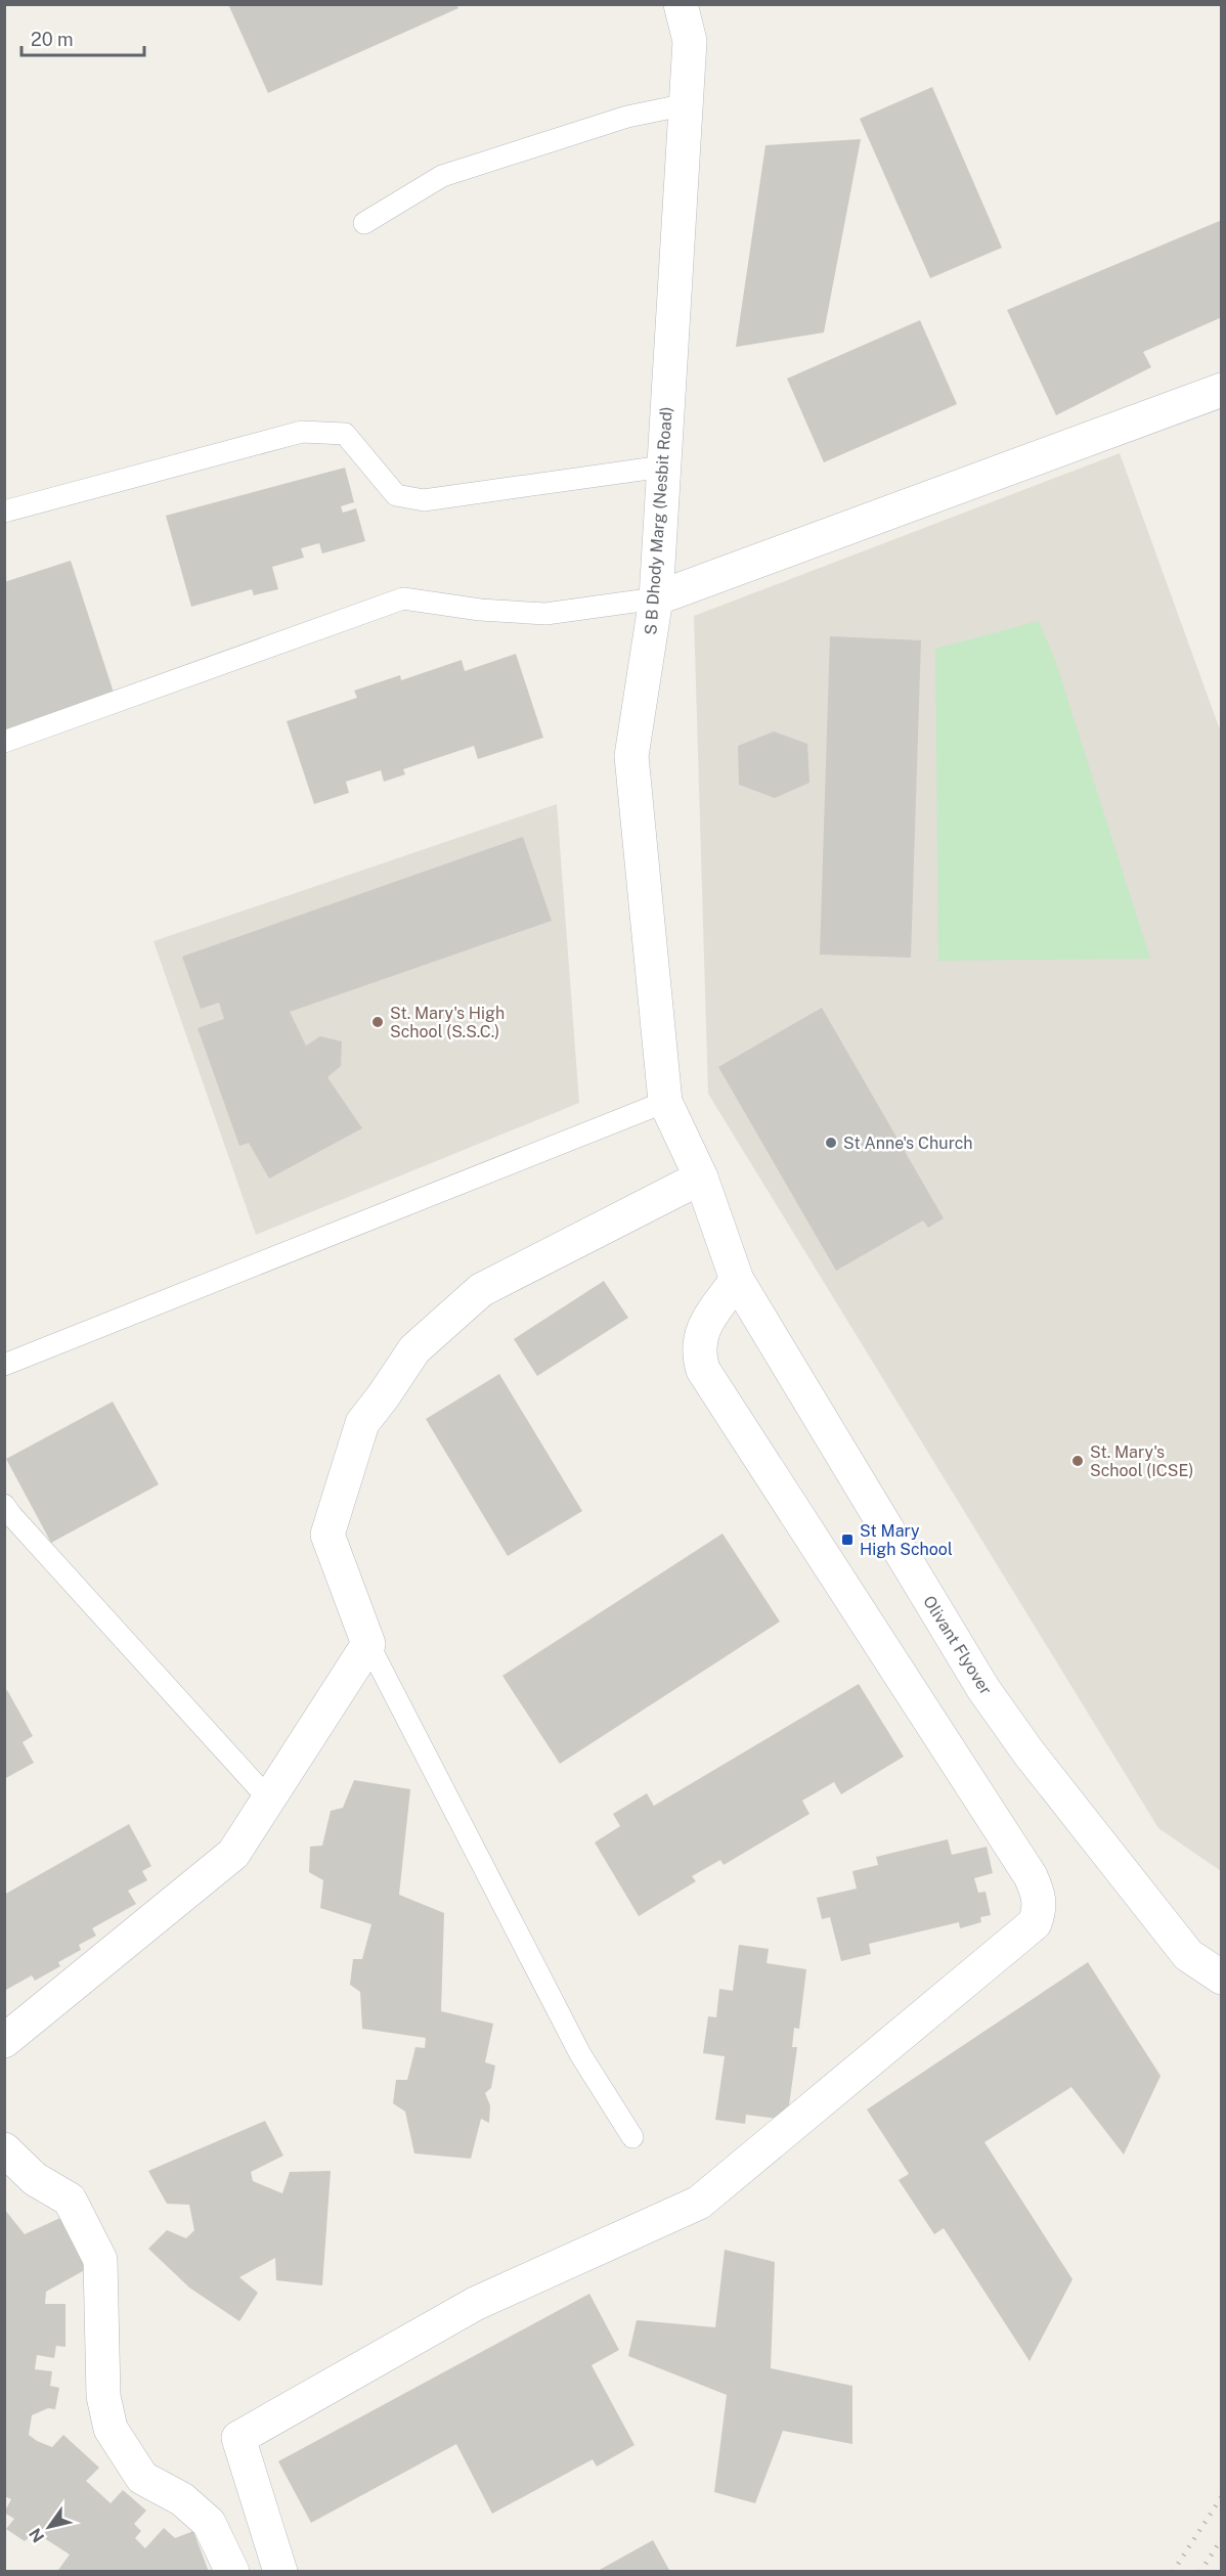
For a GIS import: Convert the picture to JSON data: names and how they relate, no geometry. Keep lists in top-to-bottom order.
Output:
{
  "streets": {
    "street": ["S B Dhody Marg (Nesbit Road)", "Olivant Flyover"]
  },
  "crossings": [
    ["S B Dhody Marg (Nesbit Road)", "Olivant Flyover"]
  ],
  "places": {
    "other": ["St. Mary's High School (S.S.C.)", "St Anne's Church", "St. Mary's School (ICSE)"],
    "transit": ["St Mary High School"]
  },
  "scale_bar": "20 m",
  "north": "bottom left"
}
